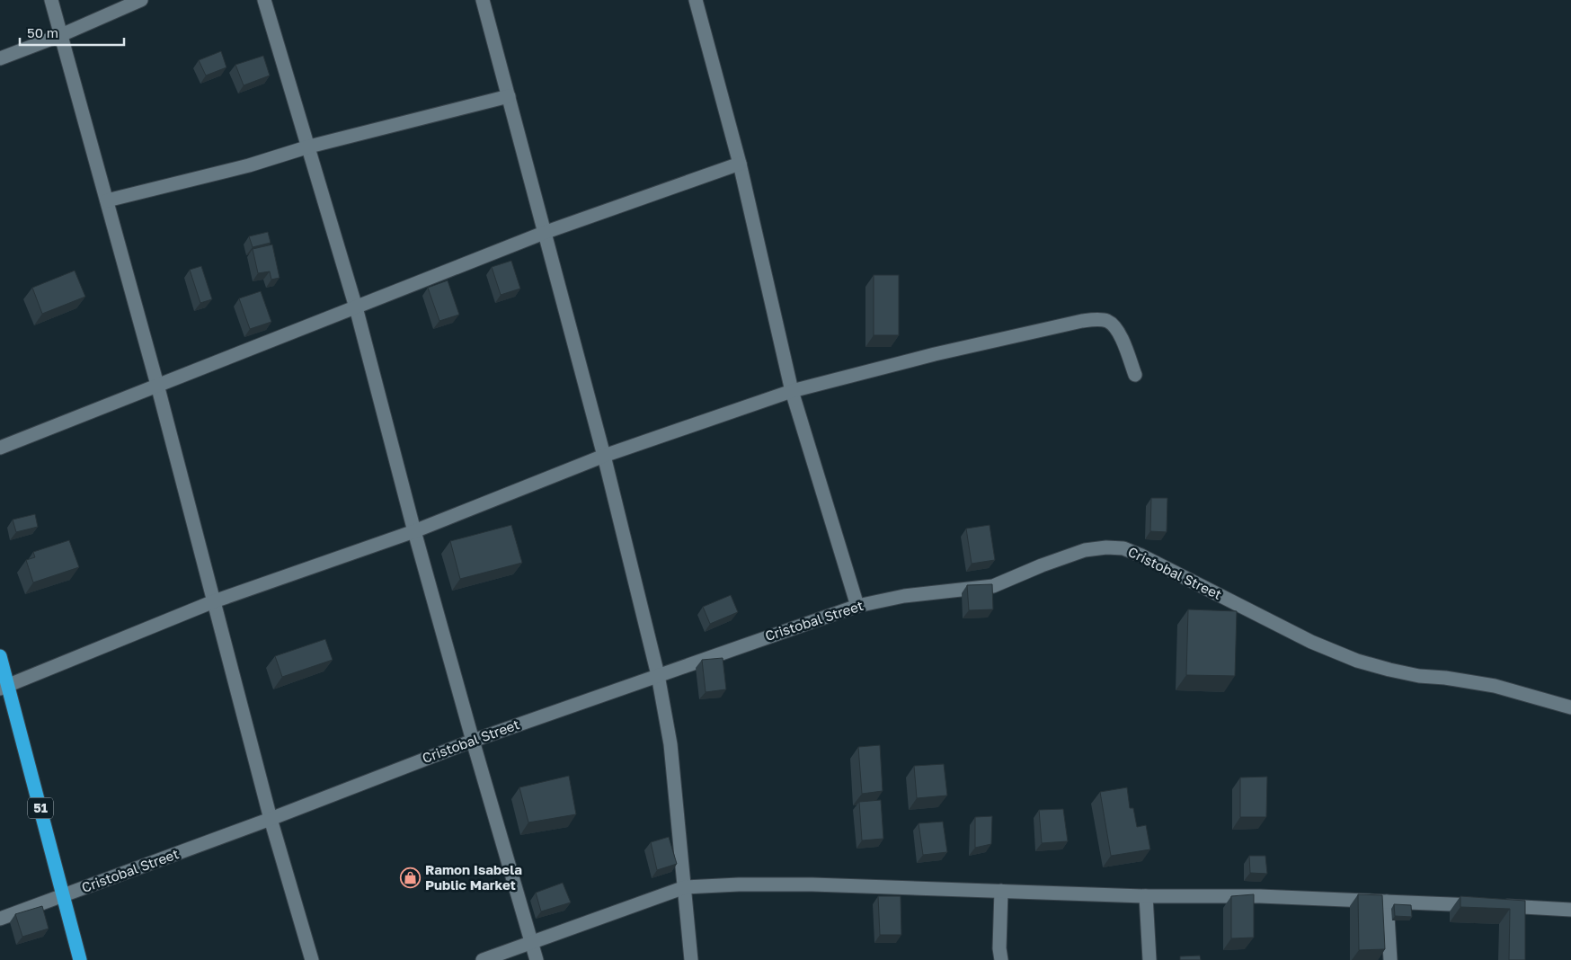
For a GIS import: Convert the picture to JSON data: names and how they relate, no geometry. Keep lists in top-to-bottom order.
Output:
{
  "streets": {
    "highway": ["51"],
    "street": ["Cristobal Street"]
  },
  "crossings": [
    ["Cristobal Street", "51"]
  ],
  "places": {
    "shop": ["Ramon Isabela Public Market"]
  },
  "scale_bar": "50 m"
}
